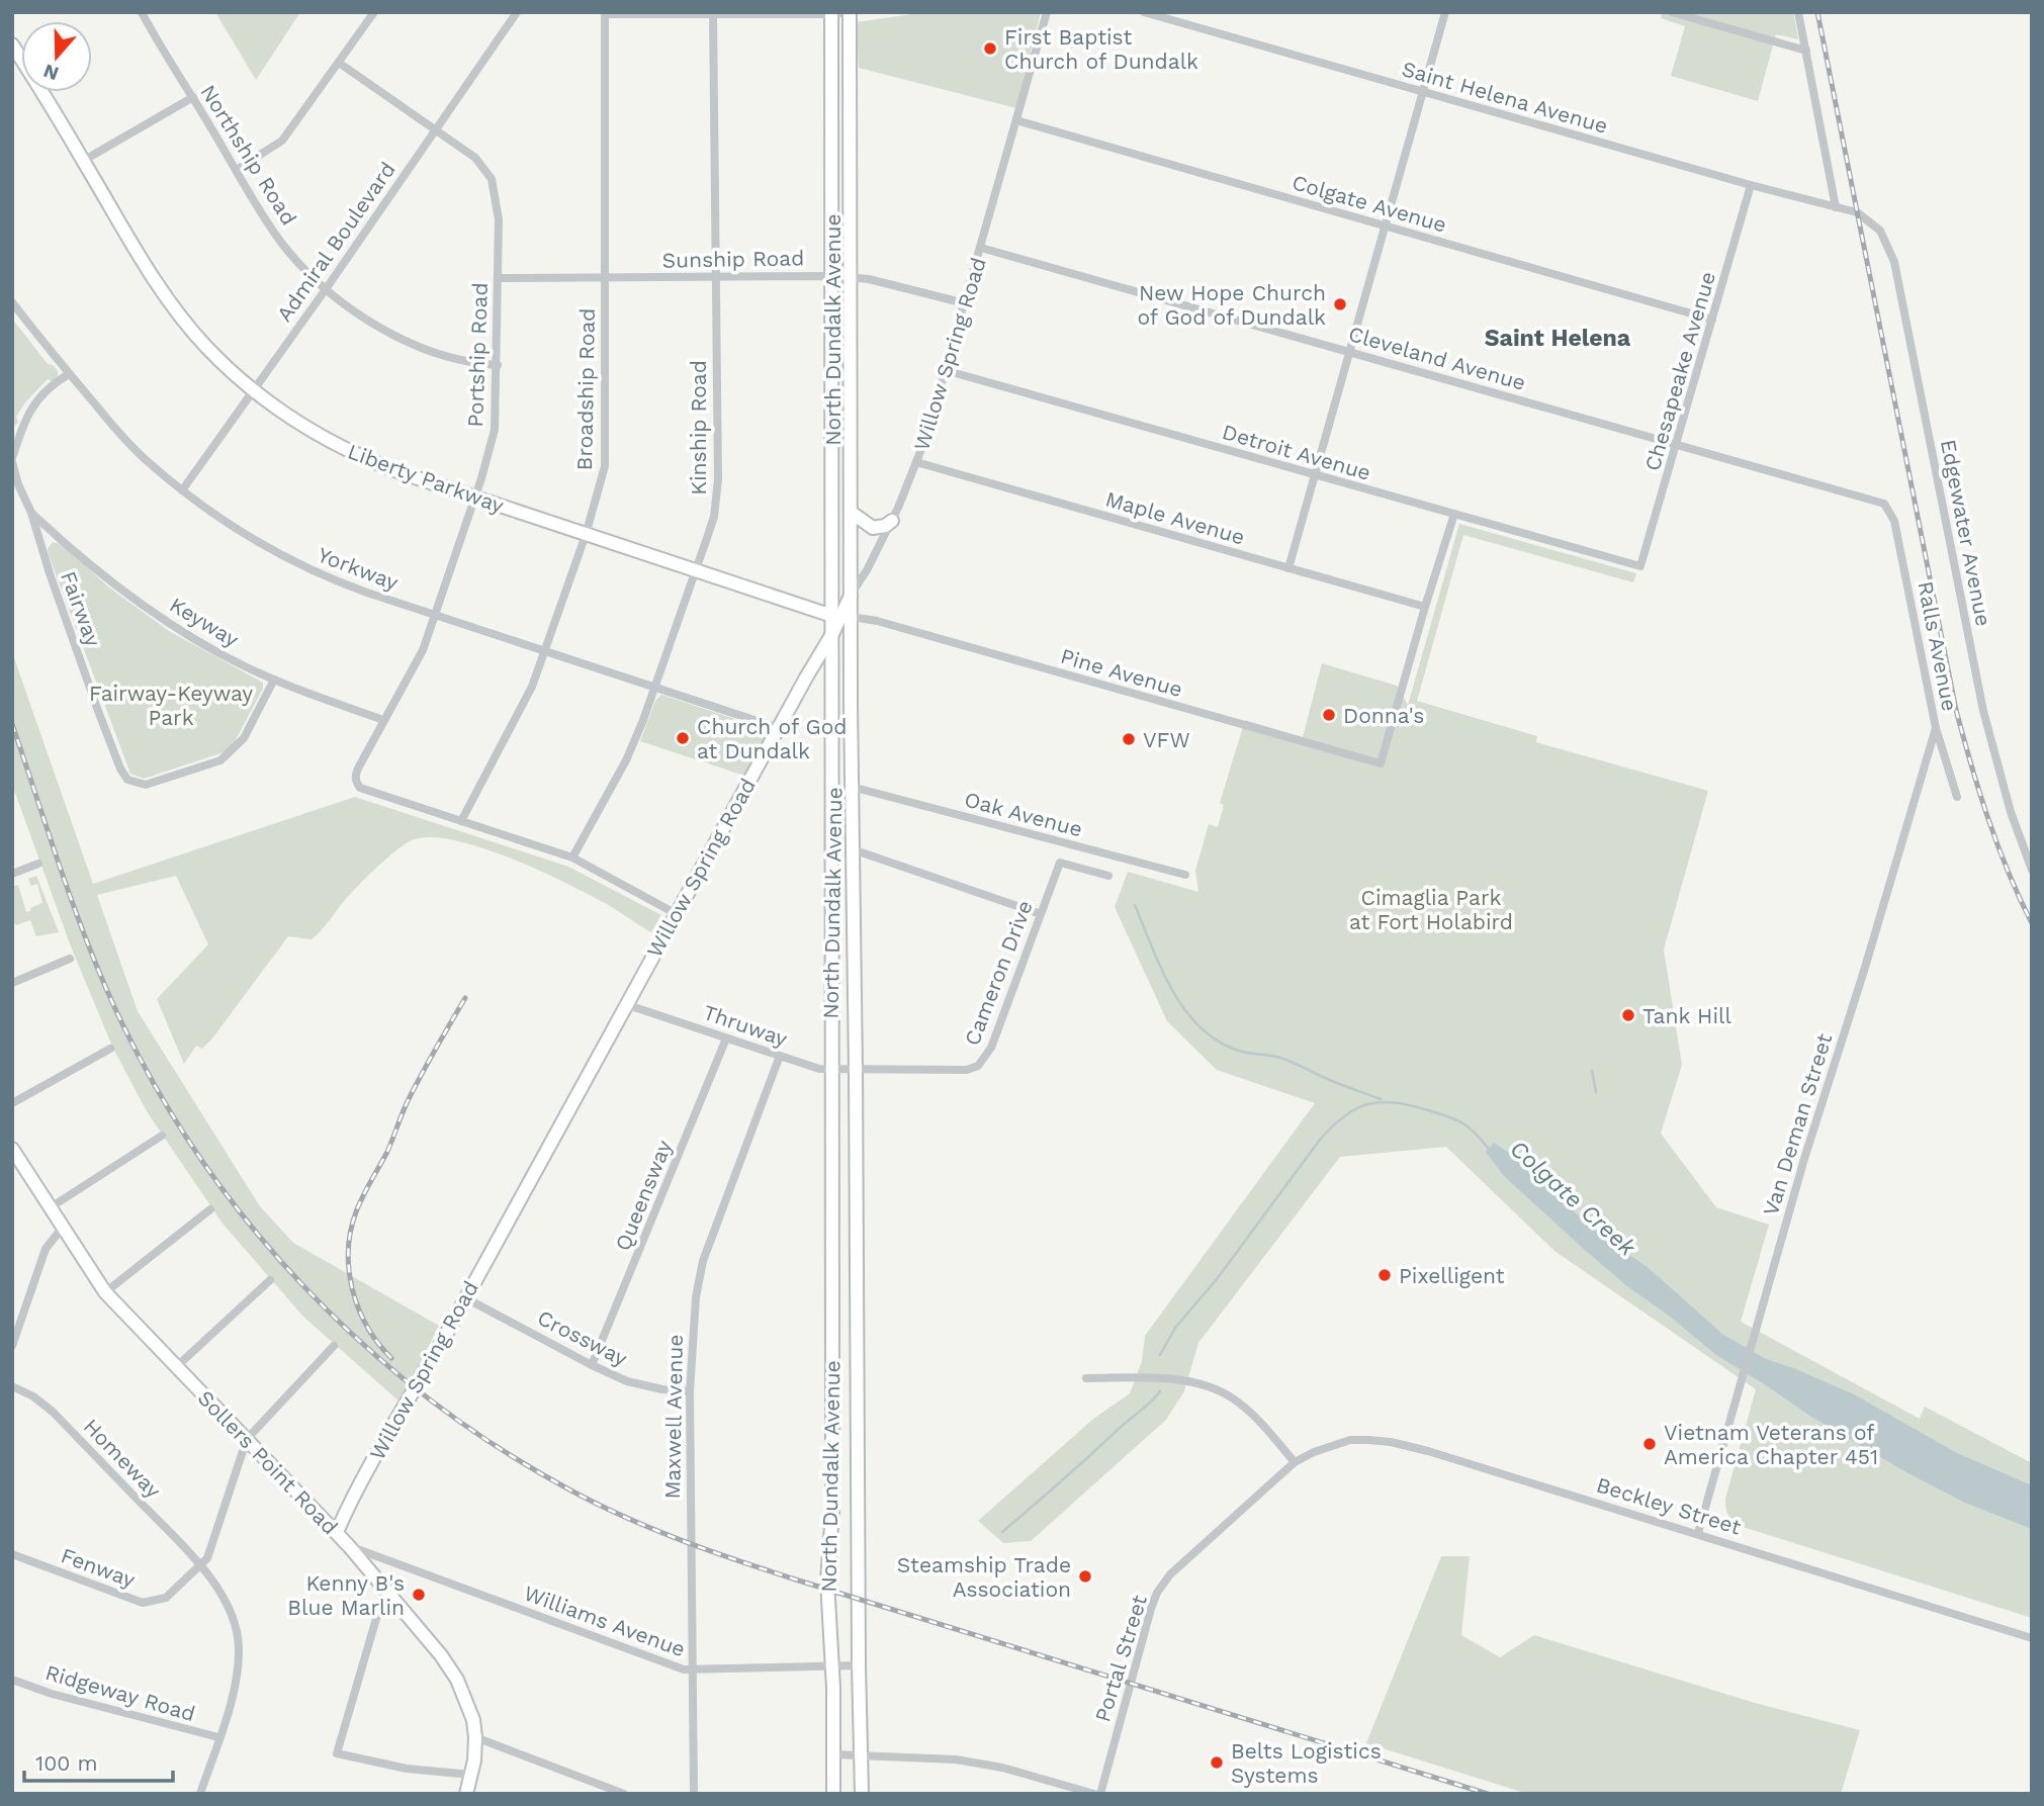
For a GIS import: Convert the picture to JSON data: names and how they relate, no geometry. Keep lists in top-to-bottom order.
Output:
{
  "streets": {
    "main road": [
      "North Dundalk Avenue",
      "Willow Spring Road",
      "Liberty Parkway",
      "Sollers Point Road"
    ],
    "street": [
      "Saint Helena Avenue",
      "Northship Road",
      "Colgate Avenue",
      "Admiral Boulevard",
      "Sunship Road",
      "Portship Road",
      "Cleveland Avenue",
      "Chesapeake Avenue",
      "Broadship Road",
      "Kinship Road",
      "Detroit Avenue",
      "Maple Avenue",
      "Edgewater Avenue",
      "Yorkway",
      "Fairway",
      "Keyway",
      "Ralls Avenue",
      "Pine Avenue",
      "Oak Avenue",
      "Cameron Drive",
      "Thruway",
      "Van Deman Street",
      "Queensway",
      "Crossway",
      "Maxwell Avenue",
      "Homeway",
      "Beckley Street",
      "Fenway",
      "Williams Avenue",
      "Portal Street",
      "Ridgeway Road"
    ]
  },
  "crossings": [
    ["Saint Helena Avenue", "Chesapeake Avenue"],
    ["Saint Helena Avenue", "Edgewater Avenue"],
    ["Northship Road", "Admiral Boulevard"],
    ["Northship Road", "Portship Road"],
    ["Colgate Avenue", "Willow Spring Road"],
    ["Colgate Avenue", "Chesapeake Avenue"],
    ["Admiral Boulevard", "Portship Road"],
    ["Admiral Boulevard", "Liberty Parkway"],
    ["Admiral Boulevard", "Yorkway"],
    ["Sunship Road", "North Dundalk Avenue"],
    ["Sunship Road", "Willow Spring Road"],
    ["Sunship Road", "Portship Road"],
    ["Sunship Road", "Broadship Road"],
    ["Sunship Road", "Kinship Road"],
    ["North Dundalk Avenue", "Willow Spring Road"],
    ["North Dundalk Avenue", "Liberty Parkway"],
    ["North Dundalk Avenue", "Pine Avenue"],
    ["North Dundalk Avenue", "Oak Avenue"],
    ["North Dundalk Avenue", "Cameron Drive"],
    ["North Dundalk Avenue", "Thruway"],
    ["North Dundalk Avenue", "Williams Avenue"],
    ["Willow Spring Road", "Cleveland Avenue"],
    ["Willow Spring Road", "Detroit Avenue"],
    ["Willow Spring Road", "Maple Avenue"],
    ["Willow Spring Road", "Yorkway"],
    ["Willow Spring Road", "Thruway"],
    ["Willow Spring Road", "Crossway"],
    ["Willow Spring Road", "Sollers Point Road"],
    ["Portship Road", "Broadship Road"],
    ["Portship Road", "Liberty Parkway"],
    ["Portship Road", "Yorkway"],
    ["Portship Road", "Keyway"],
    ["Cleveland Avenue", "Chesapeake Avenue"],
    ["Cleveland Avenue", "Ralls Avenue"],
    ["Chesapeake Avenue", "Detroit Avenue"],
    ["Broadship Road", "Liberty Parkway"],
    ["Broadship Road", "Yorkway"],
    ["Kinship Road", "Liberty Parkway"],
    ["Kinship Road", "Yorkway"],
    ["Liberty Parkway", "Pine Avenue"],
    ["Maple Avenue", "Pine Avenue"],
    ["Fairway", "Keyway"],
    ["Ralls Avenue", "Van Deman Street"],
    ["Cameron Drive", "Thruway"],
    ["Thruway", "Queensway"],
    ["Thruway", "Maxwell Avenue"],
    ["Van Deman Street", "Beckley Street"],
    ["Queensway", "Crossway"],
    ["Crossway", "Maxwell Avenue"],
    ["Maxwell Avenue", "Williams Avenue"],
    ["Homeway", "Fenway"],
    ["Sollers Point Road", "Williams Avenue"],
    ["Beckley Street", "Portal Street"]
  ],
  "districts": ["Saint Helena"],
  "water": ["Colgate Creek"],
  "parks": ["Fairway-Keyway Park", "Cimaglia Park at Fort Holabird"],
  "places": [
    "First Baptist Church of Dundalk",
    "New Hope Church of God of Dundalk",
    "Donna's",
    "Church of God at Dundalk",
    "VFW",
    "Tank Hill",
    "Pixelligent",
    "Vietnam Veterans of America Chapter 451",
    "Steamship Trade Association",
    "Kenny B's Blue Marlin",
    "Belts Logistics Systems"
  ],
  "scale_bar": "100 m",
  "north": "bottom"
}
